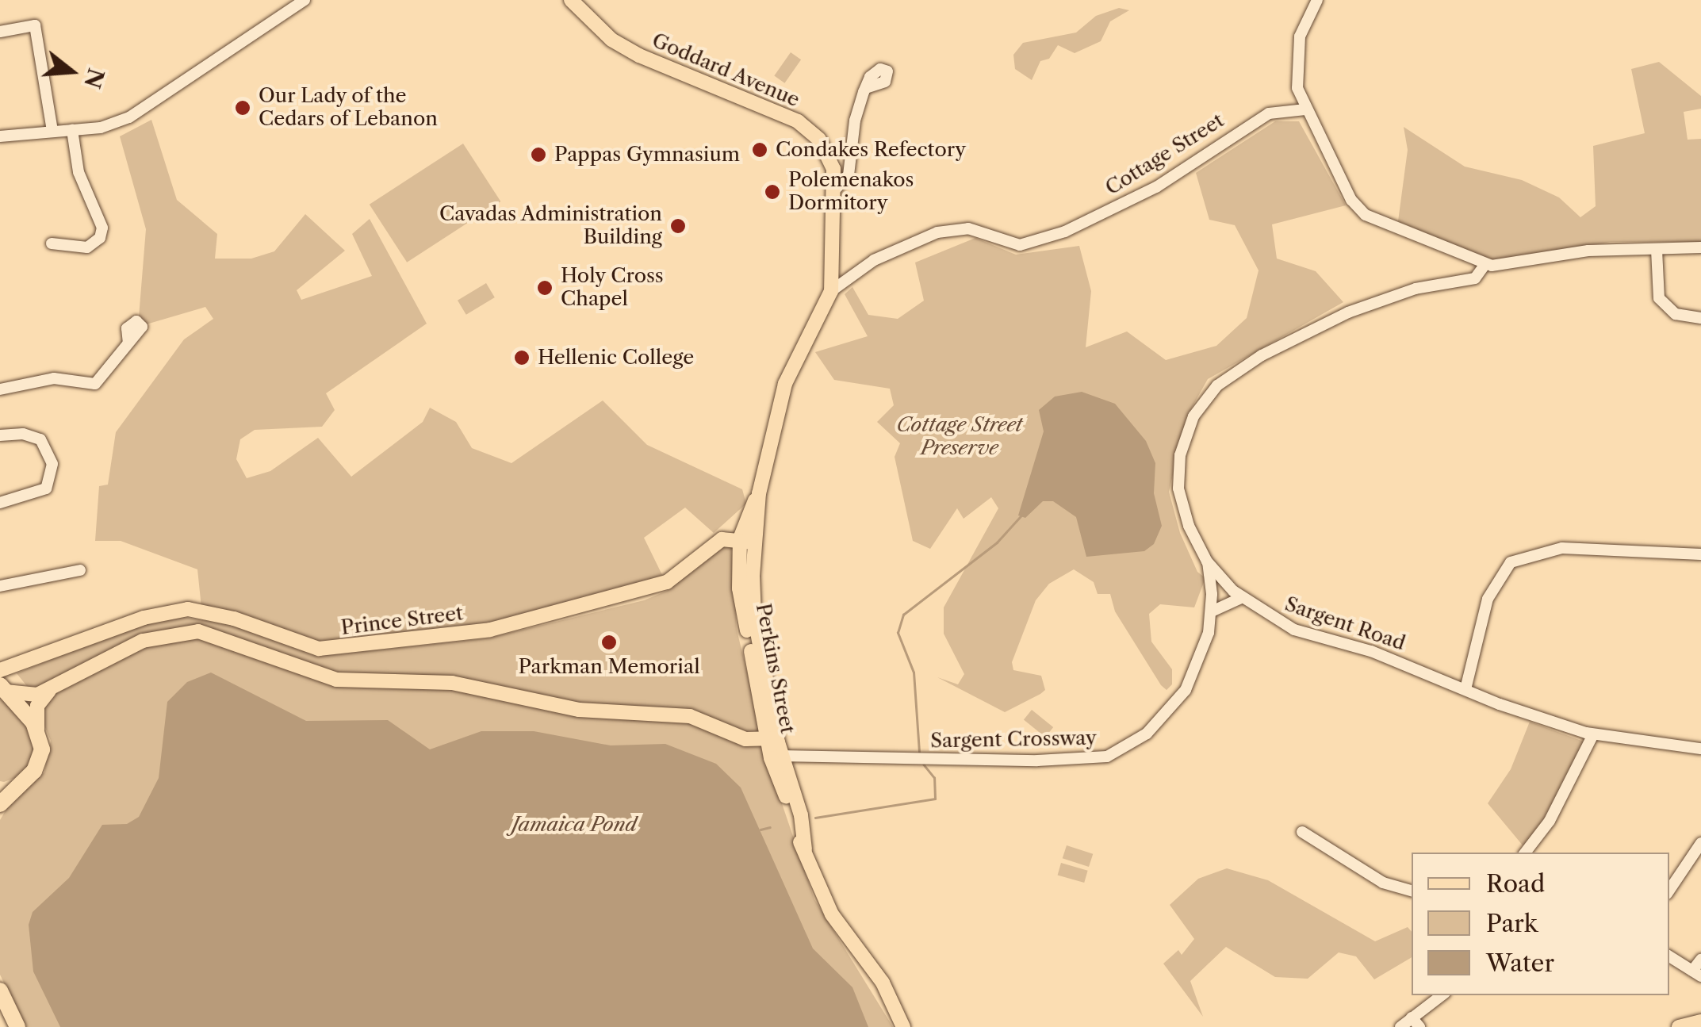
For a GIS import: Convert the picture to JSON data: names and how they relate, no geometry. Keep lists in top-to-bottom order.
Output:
{
  "streets": {
    "main road": [
      "Goddard Avenue",
      "Cottage Street",
      "Prince Street",
      "Perkins Street"
    ],
    "street": ["Sargent Road", "Sargent Crossway"]
  },
  "crossings": [
    ["Goddard Avenue", "Cottage Street"],
    ["Cottage Street", "Perkins Street"],
    ["Prince Street", "Perkins Street"],
    ["Sargent Road", "Sargent Crossway"],
    ["Perkins Street", "Sargent Crossway"]
  ],
  "parks": ["Cottage Street Preserve", "Jamaica Pond"],
  "places": [
    "Our Lady of the Cedars of Lebanon",
    "Condakes Refectory",
    "Pappas Gymnasium",
    "Polemenakos Dormitory",
    "Cavadas Administration Building",
    "Holy Cross Chapel",
    "Hellenic College",
    "Parkman Memorial"
  ],
  "legend": ["Road", "Park", "Water"],
  "north": "right"
}
